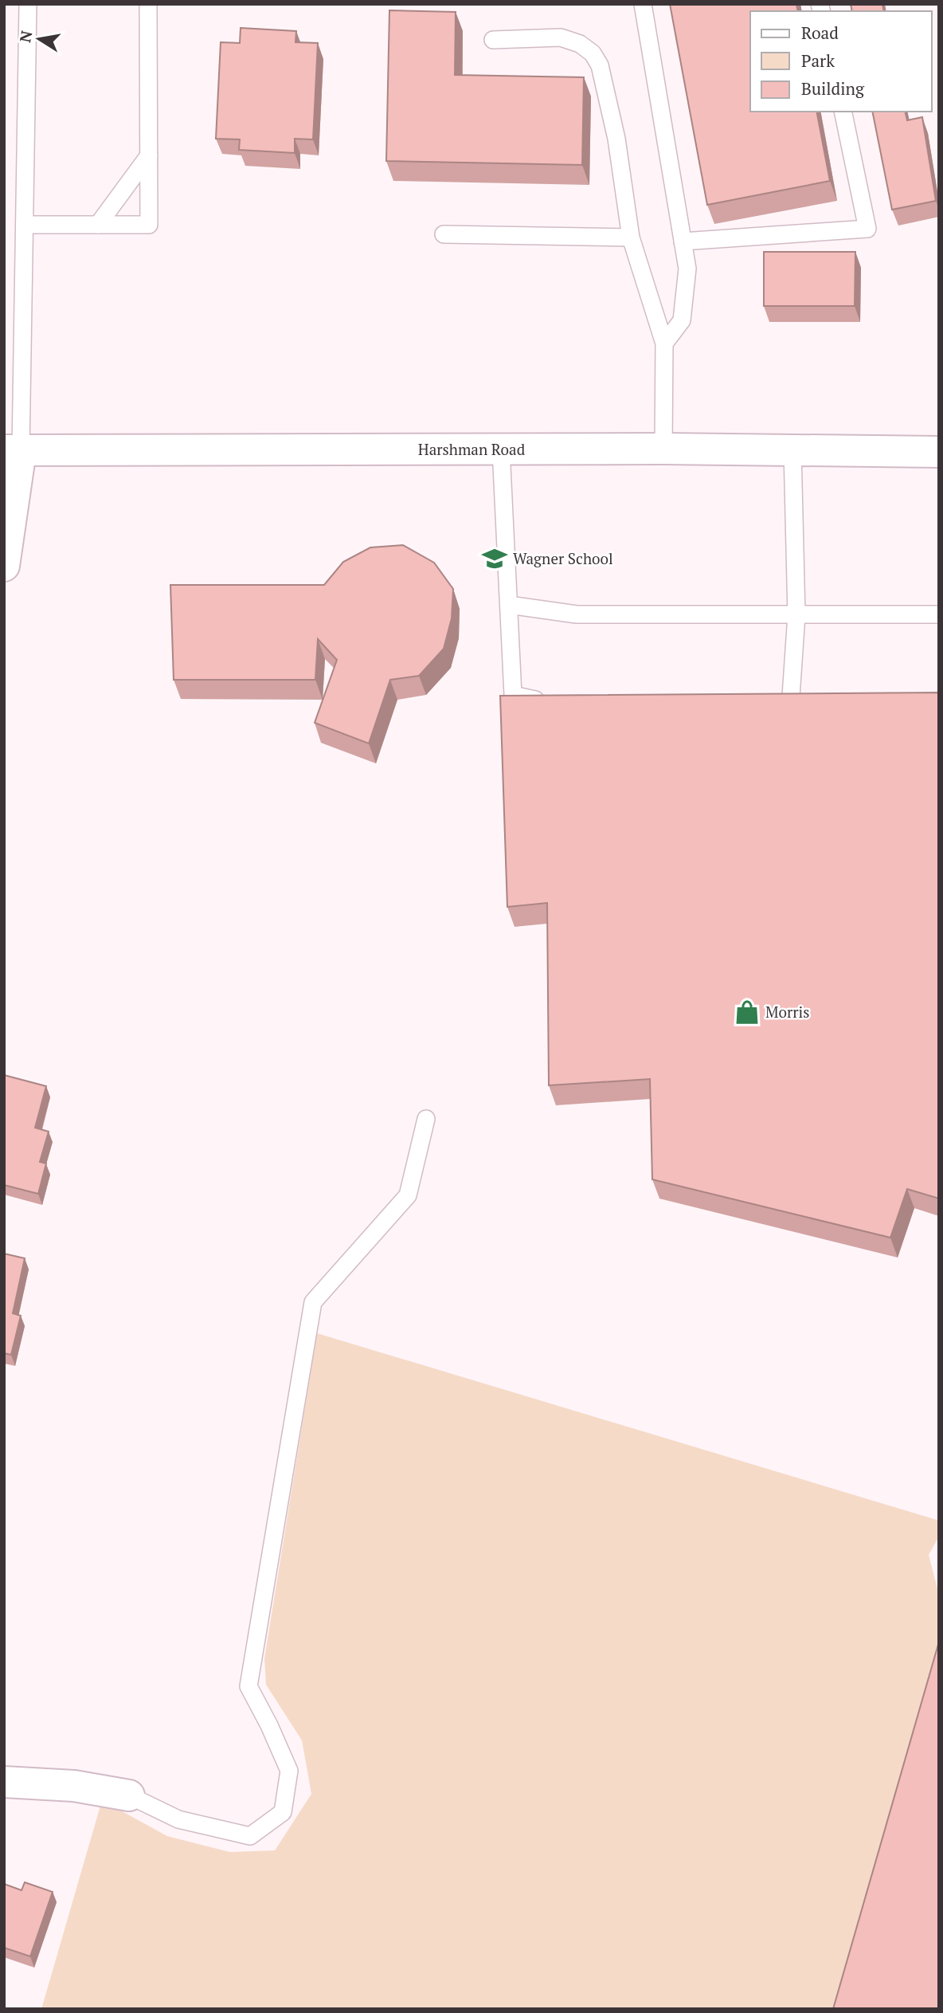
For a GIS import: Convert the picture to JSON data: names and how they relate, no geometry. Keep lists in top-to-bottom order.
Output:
{
  "streets": {
    "main road": ["Harshman Road"]
  },
  "places": {
    "school or university": ["Wagner School"],
    "shop": ["Morris"]
  },
  "legend": ["Road", "Park", "Building"],
  "north": "left"
}
